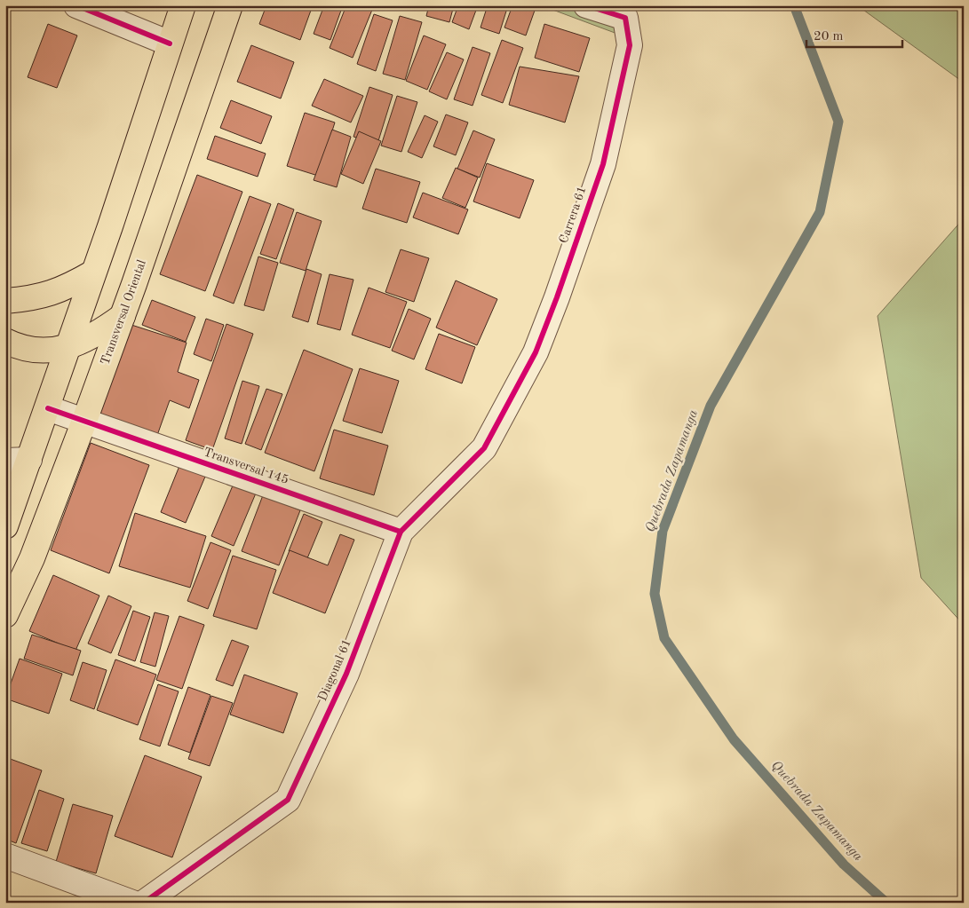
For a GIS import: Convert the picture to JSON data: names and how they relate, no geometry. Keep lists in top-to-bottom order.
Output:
{
  "streets": {
    "main road": ["Transversal Oriental"],
    "street": ["Carrera 61", "Transversal 145", "Diagonal 61"]
  },
  "crossings": [
    ["Carrera 61", "Diagonal 61"],
    ["Transversal Oriental", "Transversal 145"],
    ["Transversal 145", "Diagonal 61"]
  ],
  "water": ["Quebrada Zapamanga"],
  "scale_bar": "20 m"
}
